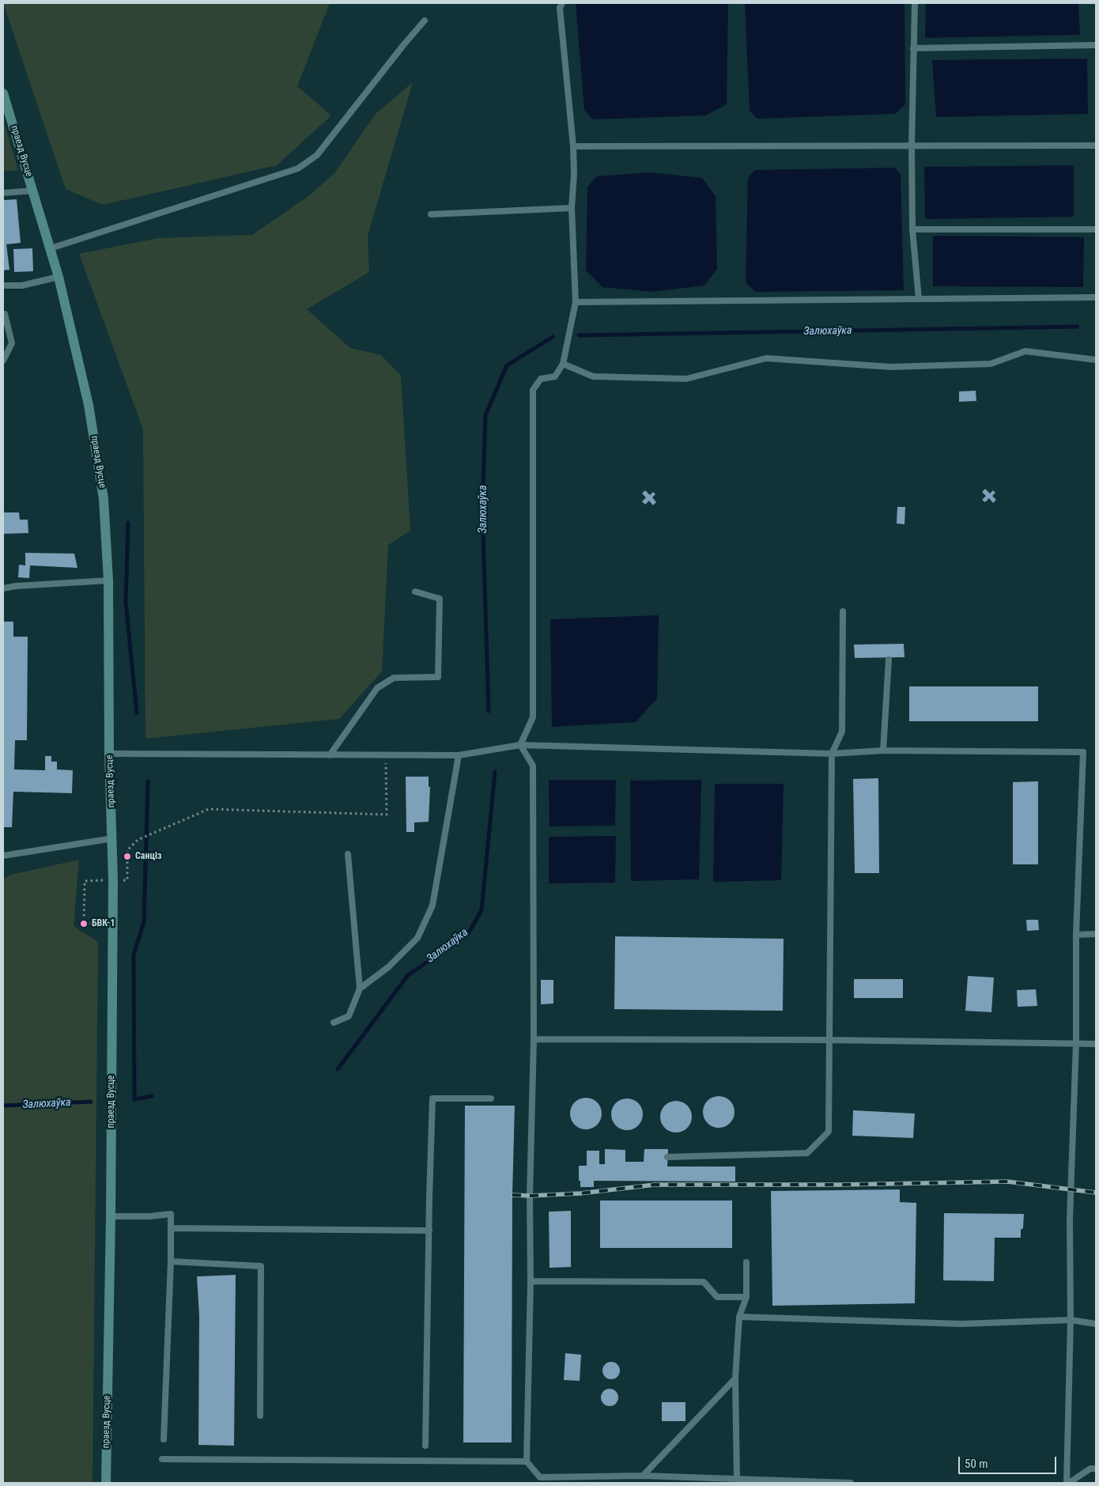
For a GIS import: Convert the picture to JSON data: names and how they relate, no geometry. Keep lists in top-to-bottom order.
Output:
{
  "streets": {
    "street": ["праезд Вусце"]
  },
  "water": ["Залюхаўка"],
  "places": ["Санціз", "БВК-1"],
  "scale_bar": "50 m"
}
